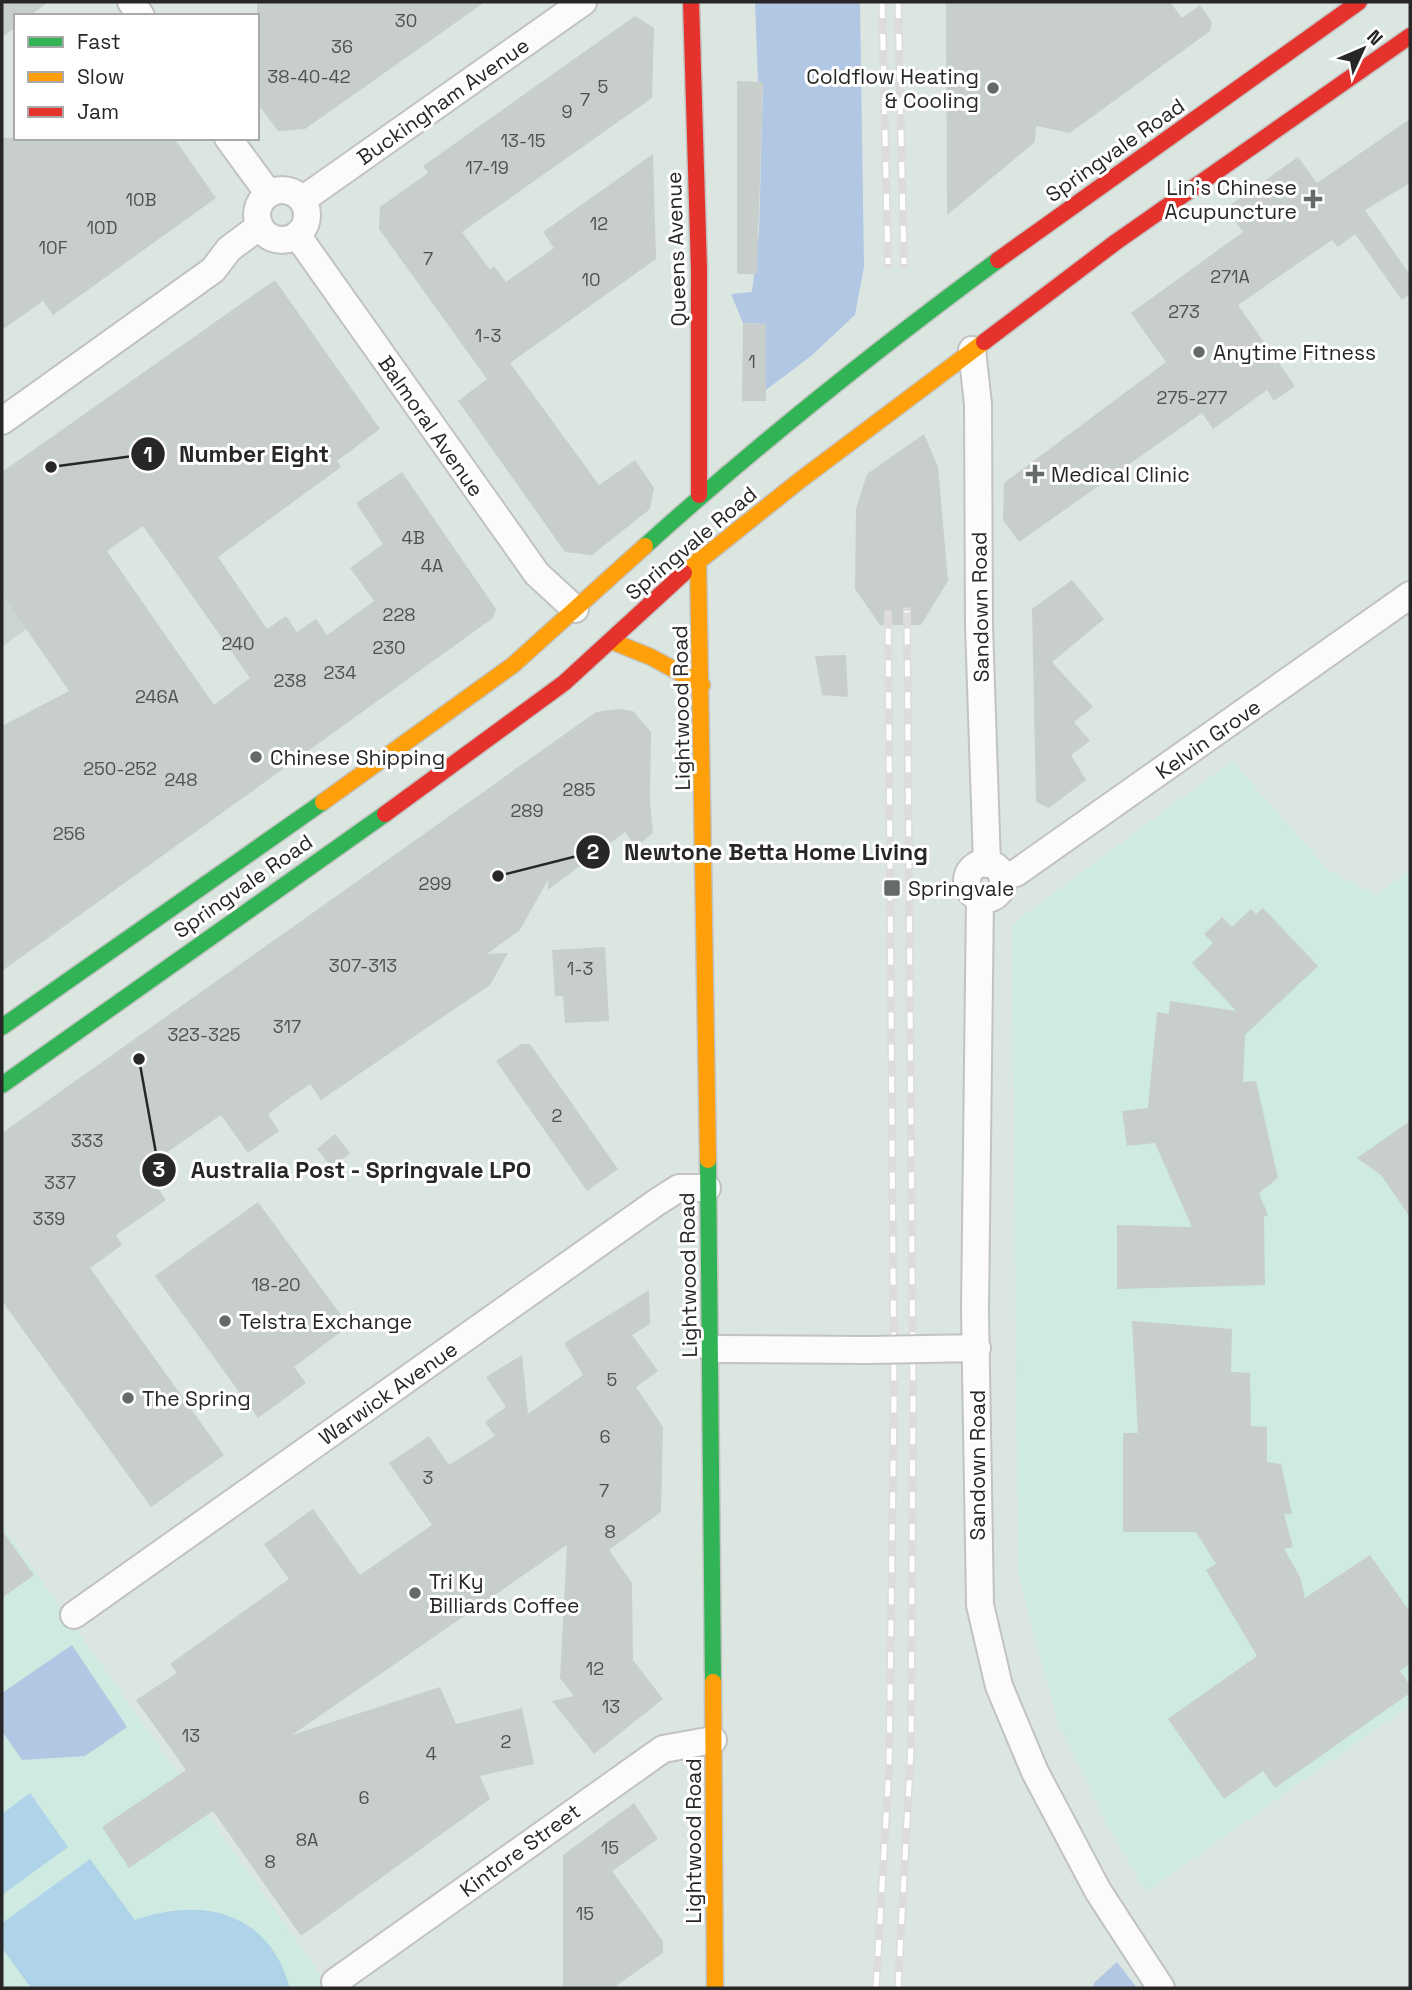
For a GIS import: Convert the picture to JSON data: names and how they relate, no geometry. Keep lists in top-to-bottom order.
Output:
{
  "streets": {
    "main road": ["Springvale Road", "Queens Avenue", "Lightwood Road"],
    "street": [
      "Buckingham Avenue",
      "Balmoral Avenue",
      "Sandown Road",
      "Kelvin Grove",
      "Warwick Avenue",
      "Kintore Street"
    ]
  },
  "crossings": [
    ["Buckingham Avenue", "Balmoral Avenue"],
    ["Springvale Road", "Queens Avenue"],
    ["Springvale Road", "Balmoral Avenue"],
    ["Springvale Road", "Sandown Road"],
    ["Springvale Road", "Lightwood Road"],
    ["Queens Avenue", "Lightwood Road"],
    ["Sandown Road", "Kelvin Grove"],
    ["Lightwood Road", "Warwick Avenue"],
    ["Lightwood Road", "Kintore Street"]
  ],
  "places": {
    "other": [
      "Coldflow Heating & Cooling",
      "Anytime Fitness",
      "Number Eight",
      "Chinese Shipping",
      "Newtone Betta Home Living",
      "Australia Post - Springvale LPO",
      "Telstra Exchange",
      "The Spring",
      "Tri Ky Billiards Coffee"
    ],
    "health": ["Lin's Chinese Acupuncture", "Medical Clinic"],
    "transit": ["Springvale"]
  },
  "house_numbers": [
    "30",
    "36",
    "38-40-42",
    "5",
    "7",
    "9",
    "13-15",
    "17-19",
    "10B",
    "12",
    "10D",
    "10F",
    "7",
    "271A",
    "10",
    "273",
    "1-3",
    "1",
    "275-277",
    "4B",
    "4A",
    "228",
    "240",
    "230",
    "234",
    "238",
    "246A",
    "250-252",
    "248",
    "285",
    "289",
    "256",
    "299",
    "307-313",
    "1-3",
    "317",
    "323-325",
    "2",
    "333",
    "337",
    "339",
    "18-20",
    "5",
    "6",
    "3",
    "7",
    "8",
    "12",
    "13",
    "13",
    "2",
    "4",
    "6",
    "8A",
    "15",
    "8",
    "15"
  ],
  "legend": ["Fast", "Slow", "Jam"],
  "north": "top right"
}
